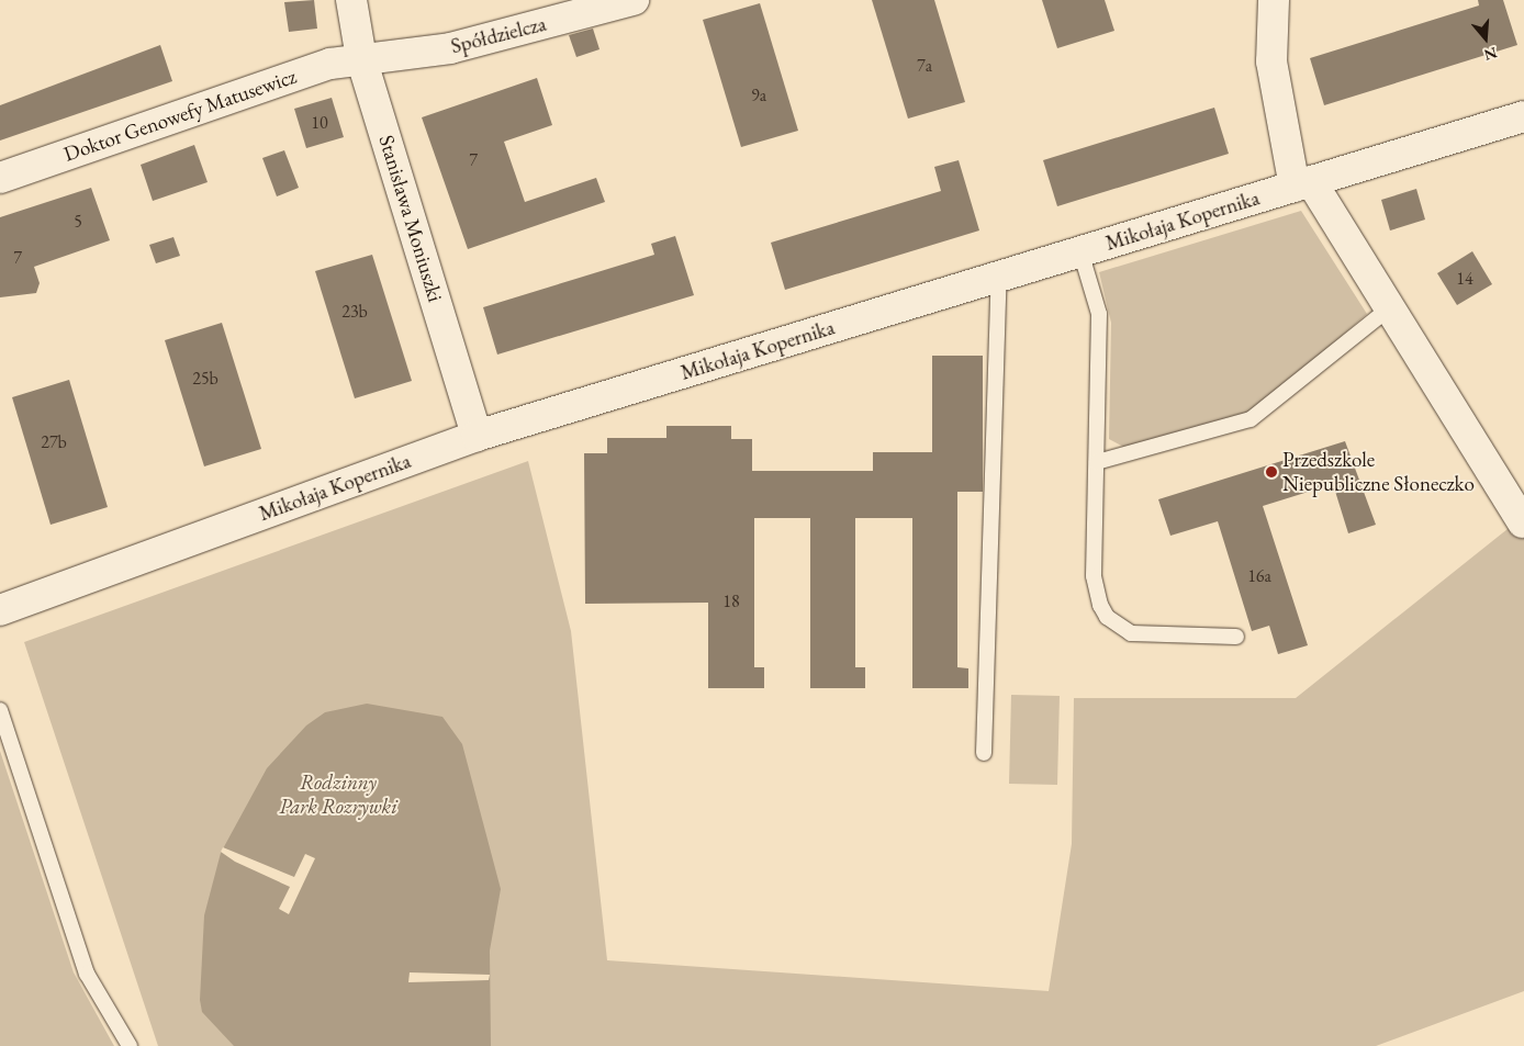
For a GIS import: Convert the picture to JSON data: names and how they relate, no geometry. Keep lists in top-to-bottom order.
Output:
{
  "streets": {
    "street": [
      "Spółdzielcza",
      "Doktor Genowefy Matusewicz",
      "Stanisława Moniuszki",
      "Mikołaja Kopernika"
    ]
  },
  "crossings": [
    ["Spółdzielcza", "Doktor Genowefy Matusewicz"],
    ["Spółdzielcza", "Stanisława Moniuszki"],
    ["Doktor Genowefy Matusewicz", "Stanisława Moniuszki"],
    ["Stanisława Moniuszki", "Mikołaja Kopernika"]
  ],
  "parks": ["Rodzinny Park Rozrywki"],
  "places": ["Przedszkole Niepubliczne Słoneczko"],
  "house_numbers": [
    "7a",
    "9a",
    "10",
    "7",
    "5",
    "7",
    "14",
    "23b",
    "25b",
    "27b",
    "16a",
    "18"
  ],
  "north": "bottom"
}
